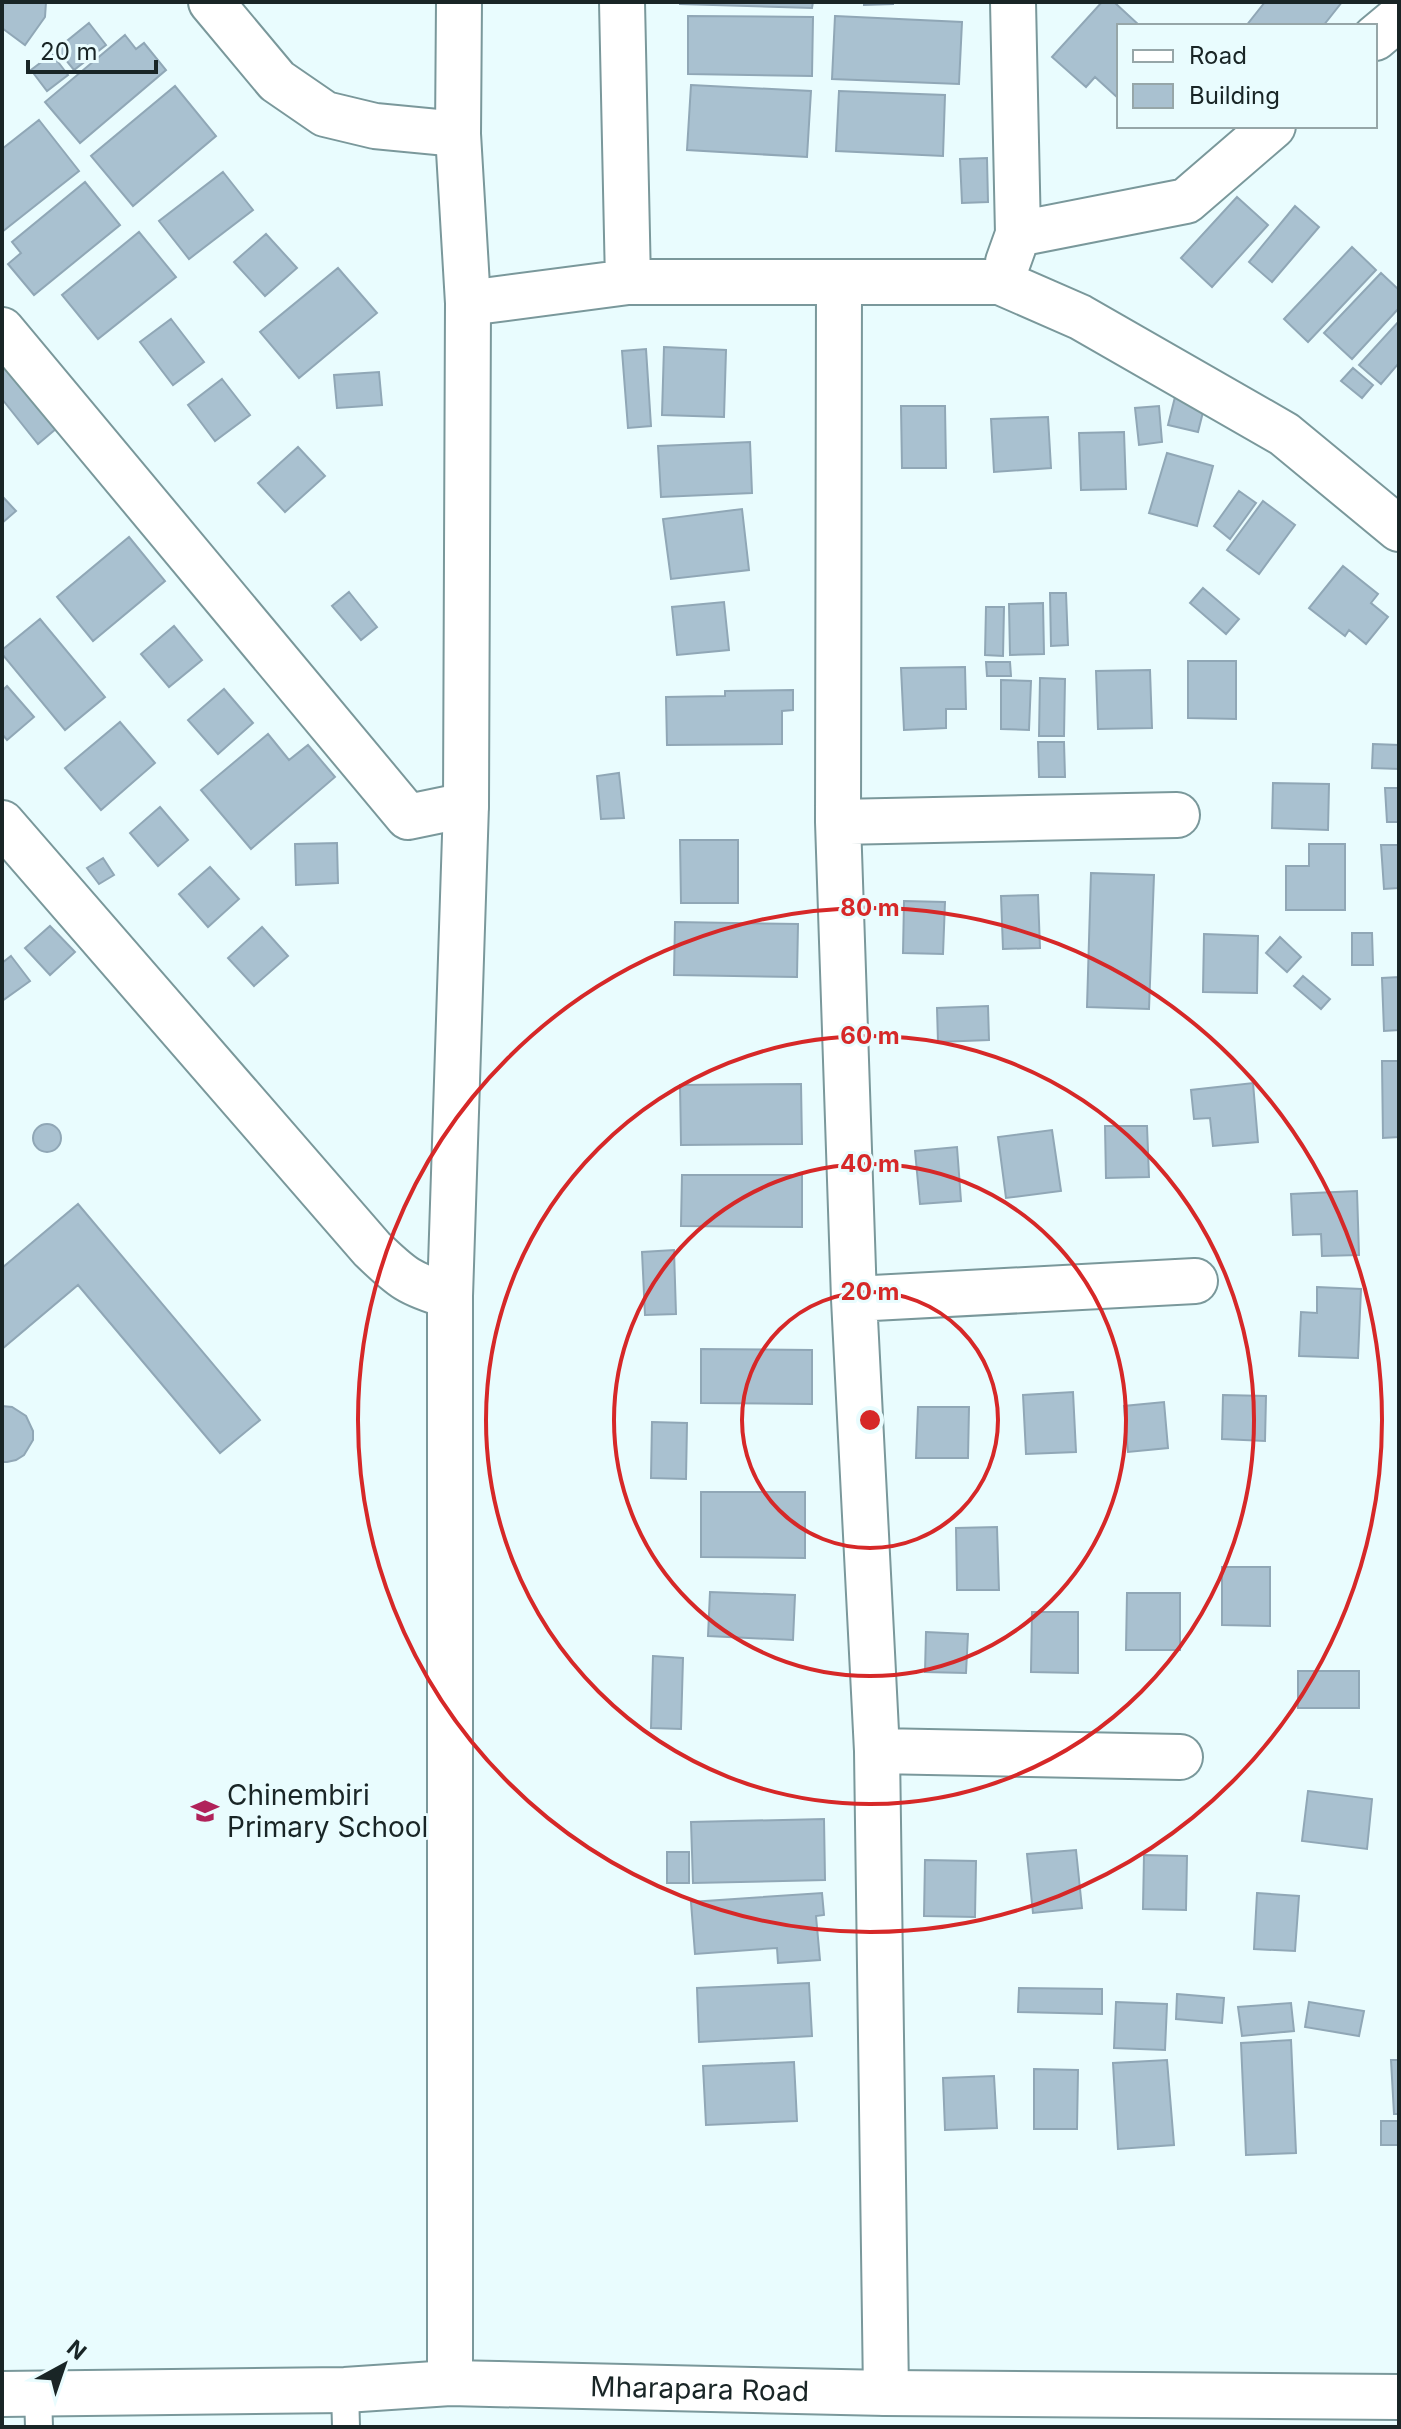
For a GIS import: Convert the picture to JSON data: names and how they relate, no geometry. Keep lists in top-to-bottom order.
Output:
{
  "streets": {
    "street": ["Mharapara Road"]
  },
  "places": {
    "school or university": ["Chinembiri Primary School"]
  },
  "legend": ["Road", "Building"],
  "scale_bar": "20 m",
  "north": "top right",
  "rings": [
    "80 m",
    "60 m",
    "40 m",
    "20 m"
  ]
}
